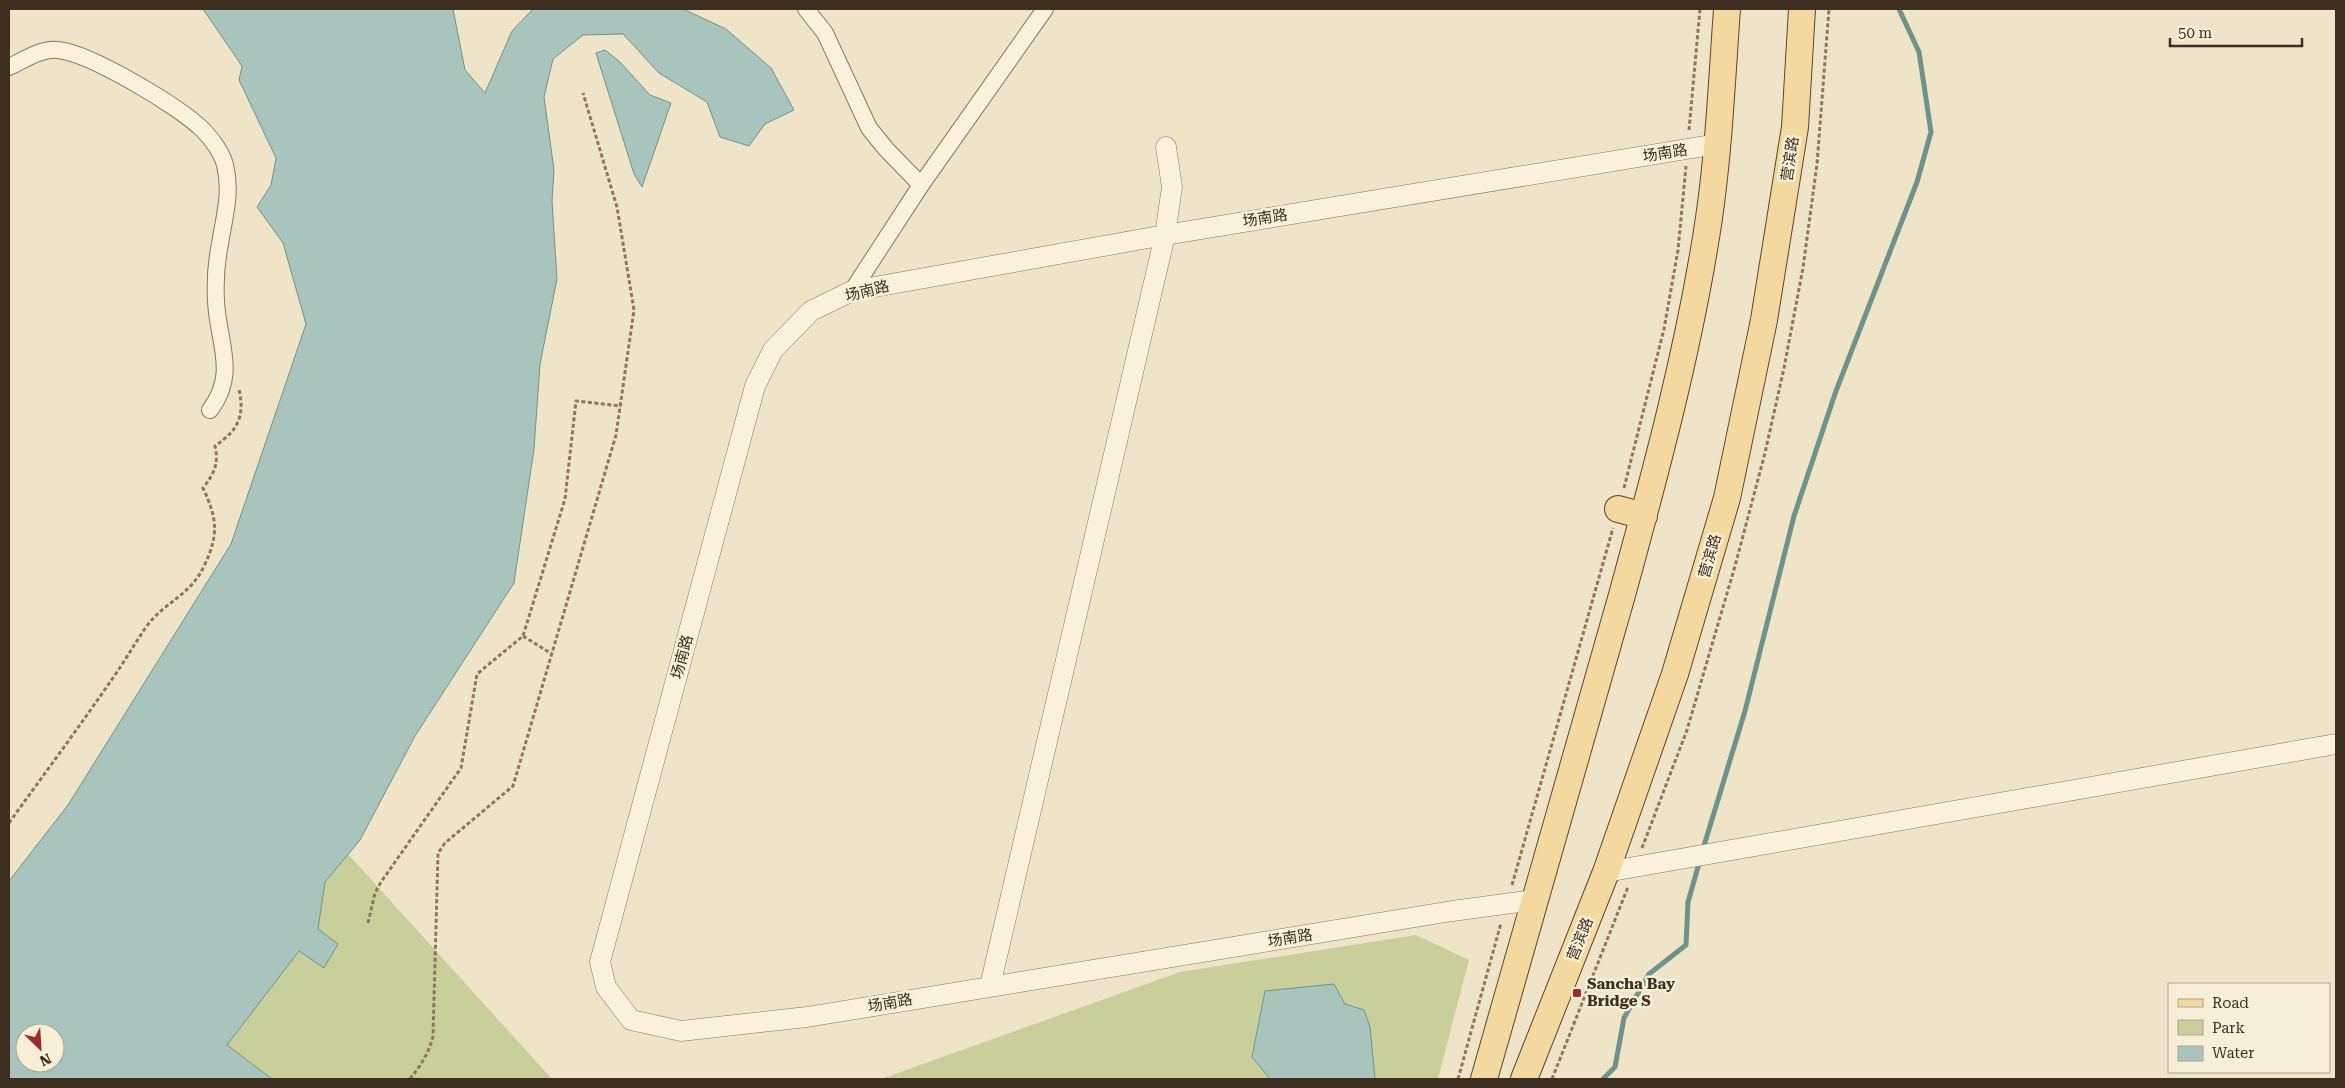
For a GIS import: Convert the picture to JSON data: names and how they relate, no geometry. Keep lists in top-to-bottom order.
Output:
{
  "streets": {
    "main road": ["营滨路"],
    "street": ["场南路"]
  },
  "places": {
    "transit": ["Sancha Bay Bridge S"]
  },
  "legend": ["Road", "Park", "Water"],
  "scale_bar": "50 m",
  "north": "bottom right"
}
